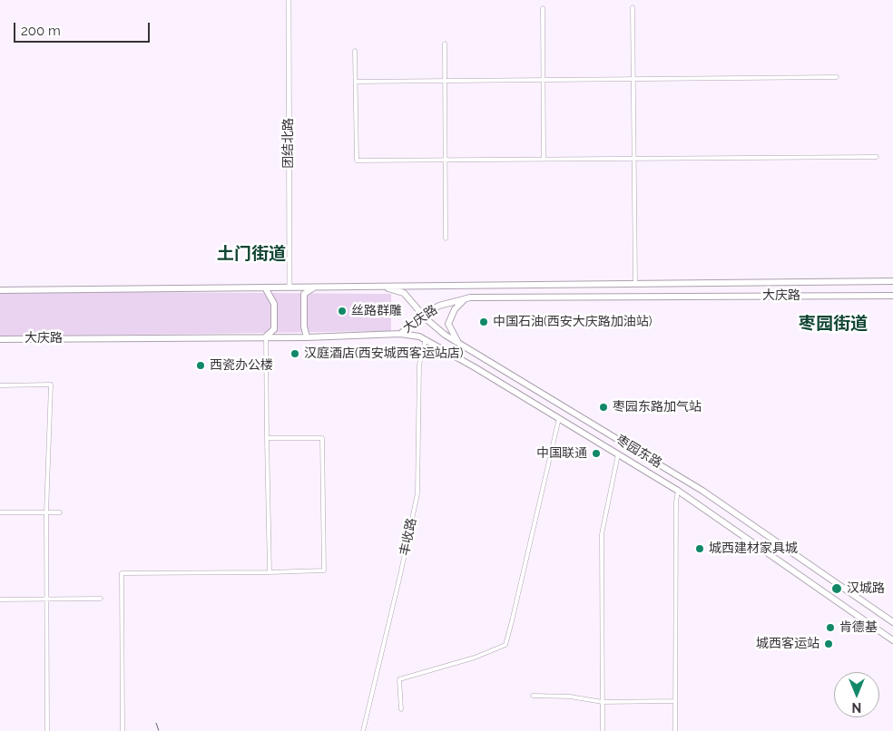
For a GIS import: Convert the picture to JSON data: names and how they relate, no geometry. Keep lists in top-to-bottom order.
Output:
{
  "streets": {
    "main road": ["大庆路", "枣园东路"],
    "street": ["团结北路", "丰收路"]
  },
  "crossings": [
    ["团结北路", "大庆路"],
    ["大庆路", "枣园东路"],
    ["枣园东路", "丰收路"]
  ],
  "districts": ["土门街道", "枣园街道"],
  "places": [
    "丝路群雕",
    "中国石油(西安大庆路加油站)",
    "汉庭酒店(西安城西客运站店)",
    "西瓷办公楼",
    "枣园东路加气站",
    "中国联通",
    "城西建材家具城",
    "汉城路",
    "肯德基",
    "城西客运站"
  ],
  "scale_bar": "200 m",
  "north": "bottom"
}
